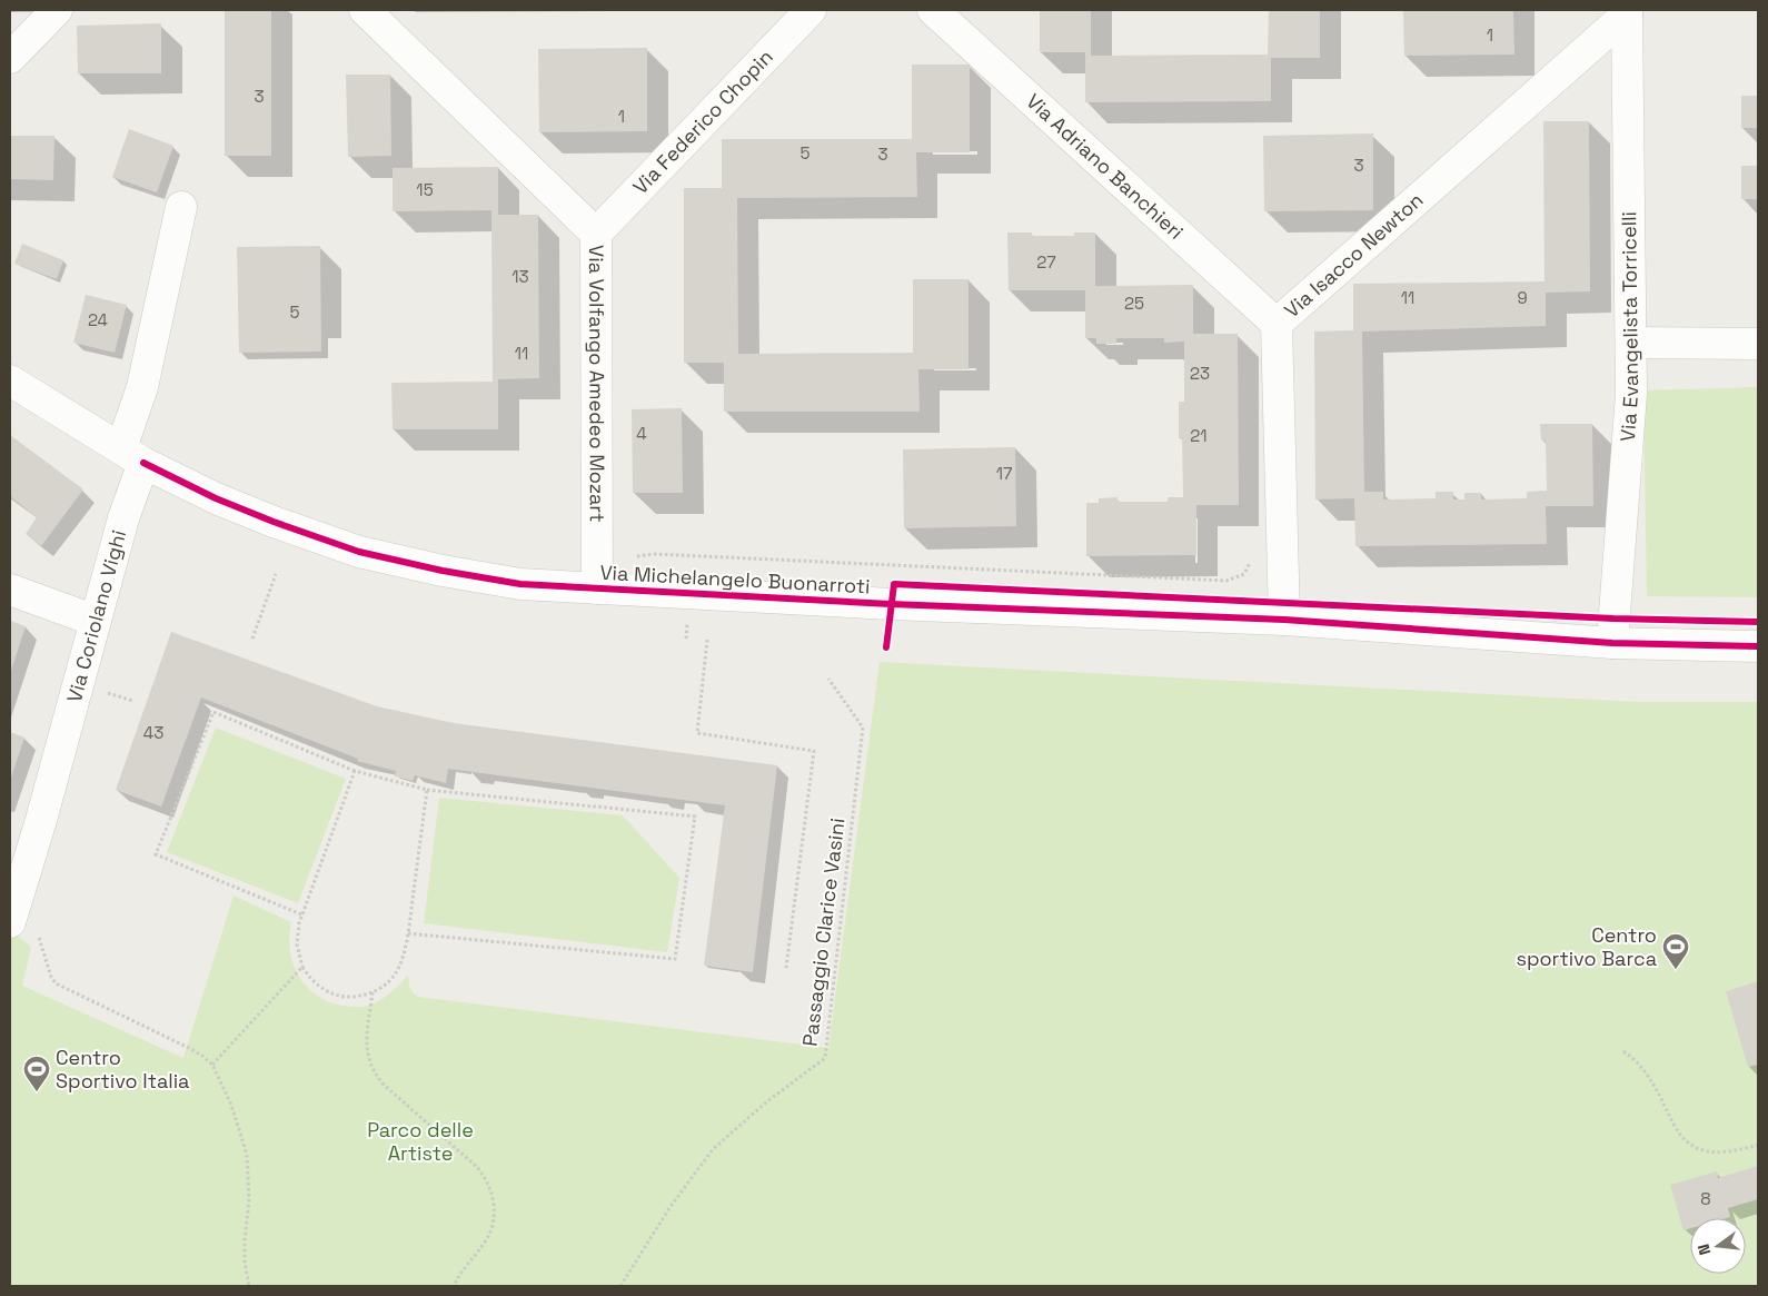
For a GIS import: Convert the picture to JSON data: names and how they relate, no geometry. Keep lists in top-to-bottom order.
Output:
{
  "streets": {
    "street": [
      "Via Federico Chopin",
      "Via Adriano Banchieri",
      "Via Isacco Newton",
      "Via Evangelista Torricelli",
      "Via Volfango Amedeo Mozart",
      "Via Michelangelo Buonarroti",
      "Via Coriolano Vighi"
    ],
    "path": ["Passaggio Clarice Vasini"]
  },
  "crossings": [
    ["Via Federico Chopin", "Via Volfango Amedeo Mozart"],
    ["Via Adriano Banchieri", "Via Isacco Newton"],
    ["Via Isacco Newton", "Via Evangelista Torricelli"],
    ["Via Isacco Newton", "Via Michelangelo Buonarroti"],
    ["Via Evangelista Torricelli", "Via Michelangelo Buonarroti"],
    ["Via Volfango Amedeo Mozart", "Via Michelangelo Buonarroti"],
    ["Via Michelangelo Buonarroti", "Via Coriolano Vighi"]
  ],
  "parks": ["Parco delle Artiste"],
  "places": {
    "sports": ["Centro sportivo Barca", "Centro Sportivo Italia"]
  },
  "house_numbers": [
    "1",
    "3",
    "1",
    "5",
    "3",
    "3",
    "15",
    "27",
    "13",
    "11",
    "9",
    "25",
    "5",
    "24",
    "11",
    "23",
    "4",
    "21",
    "17",
    "43",
    "8"
  ],
  "north": "left"
}
